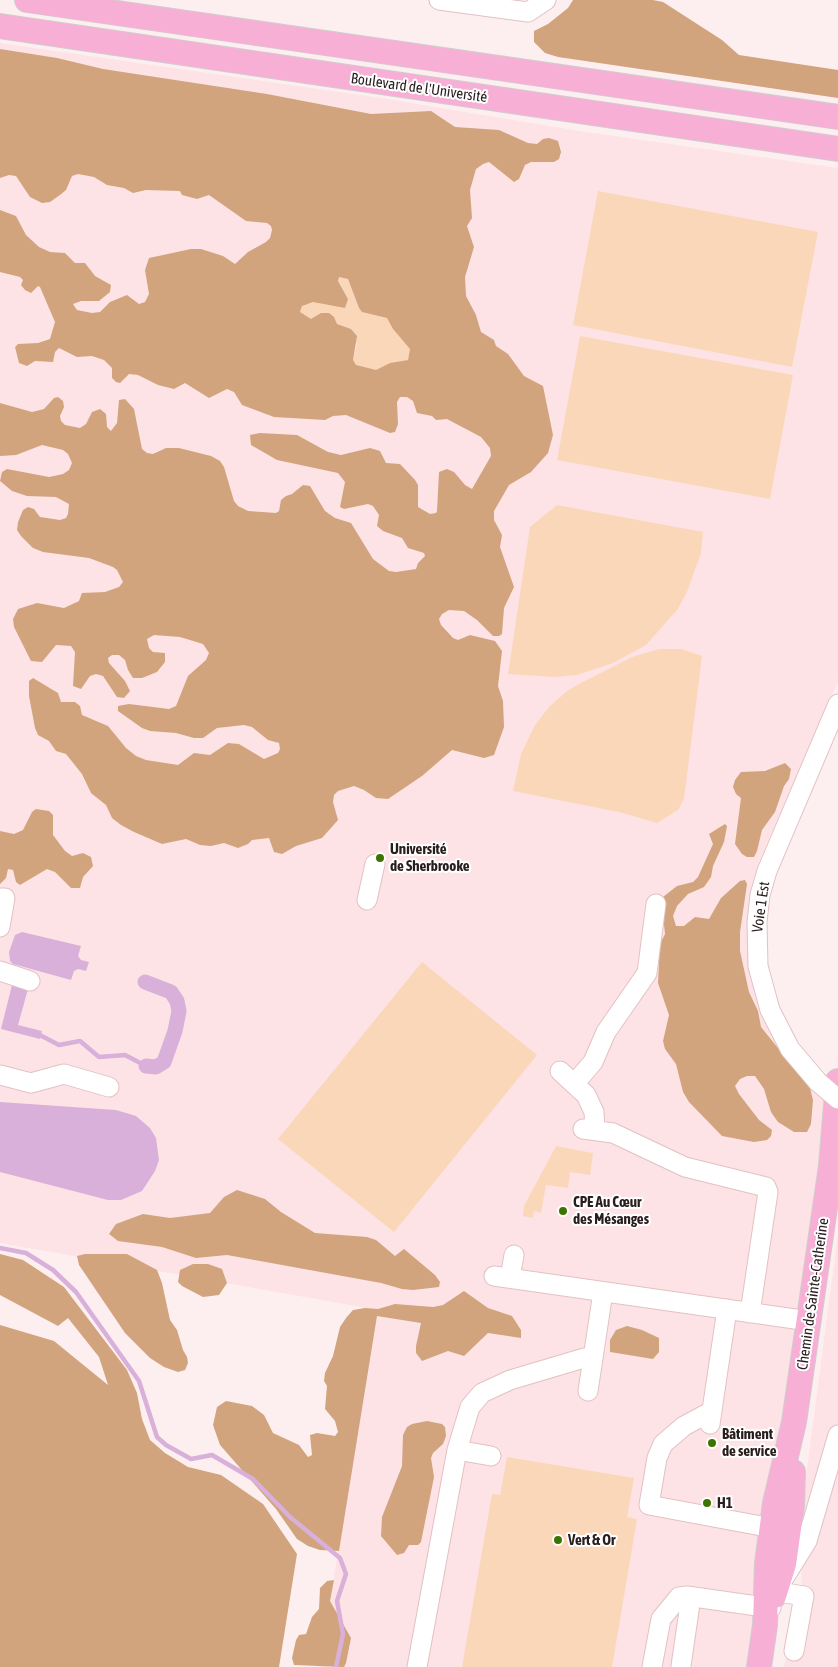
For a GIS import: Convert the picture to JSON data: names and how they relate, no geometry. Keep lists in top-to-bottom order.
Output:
{
  "streets": {
    "main road": ["Boulevard de l'Université", "Chemin de Sainte-Catherine"],
    "street": ["Voie 1 Est"]
  },
  "crossings": [
    ["Voie 1 Est", "Chemin de Sainte-Catherine"]
  ],
  "places": [
    "Université de Sherbrooke",
    "CPE Au Cœur des Mésanges",
    "Bâtiment de service",
    "H1",
    "Vert & Or"
  ]
}
